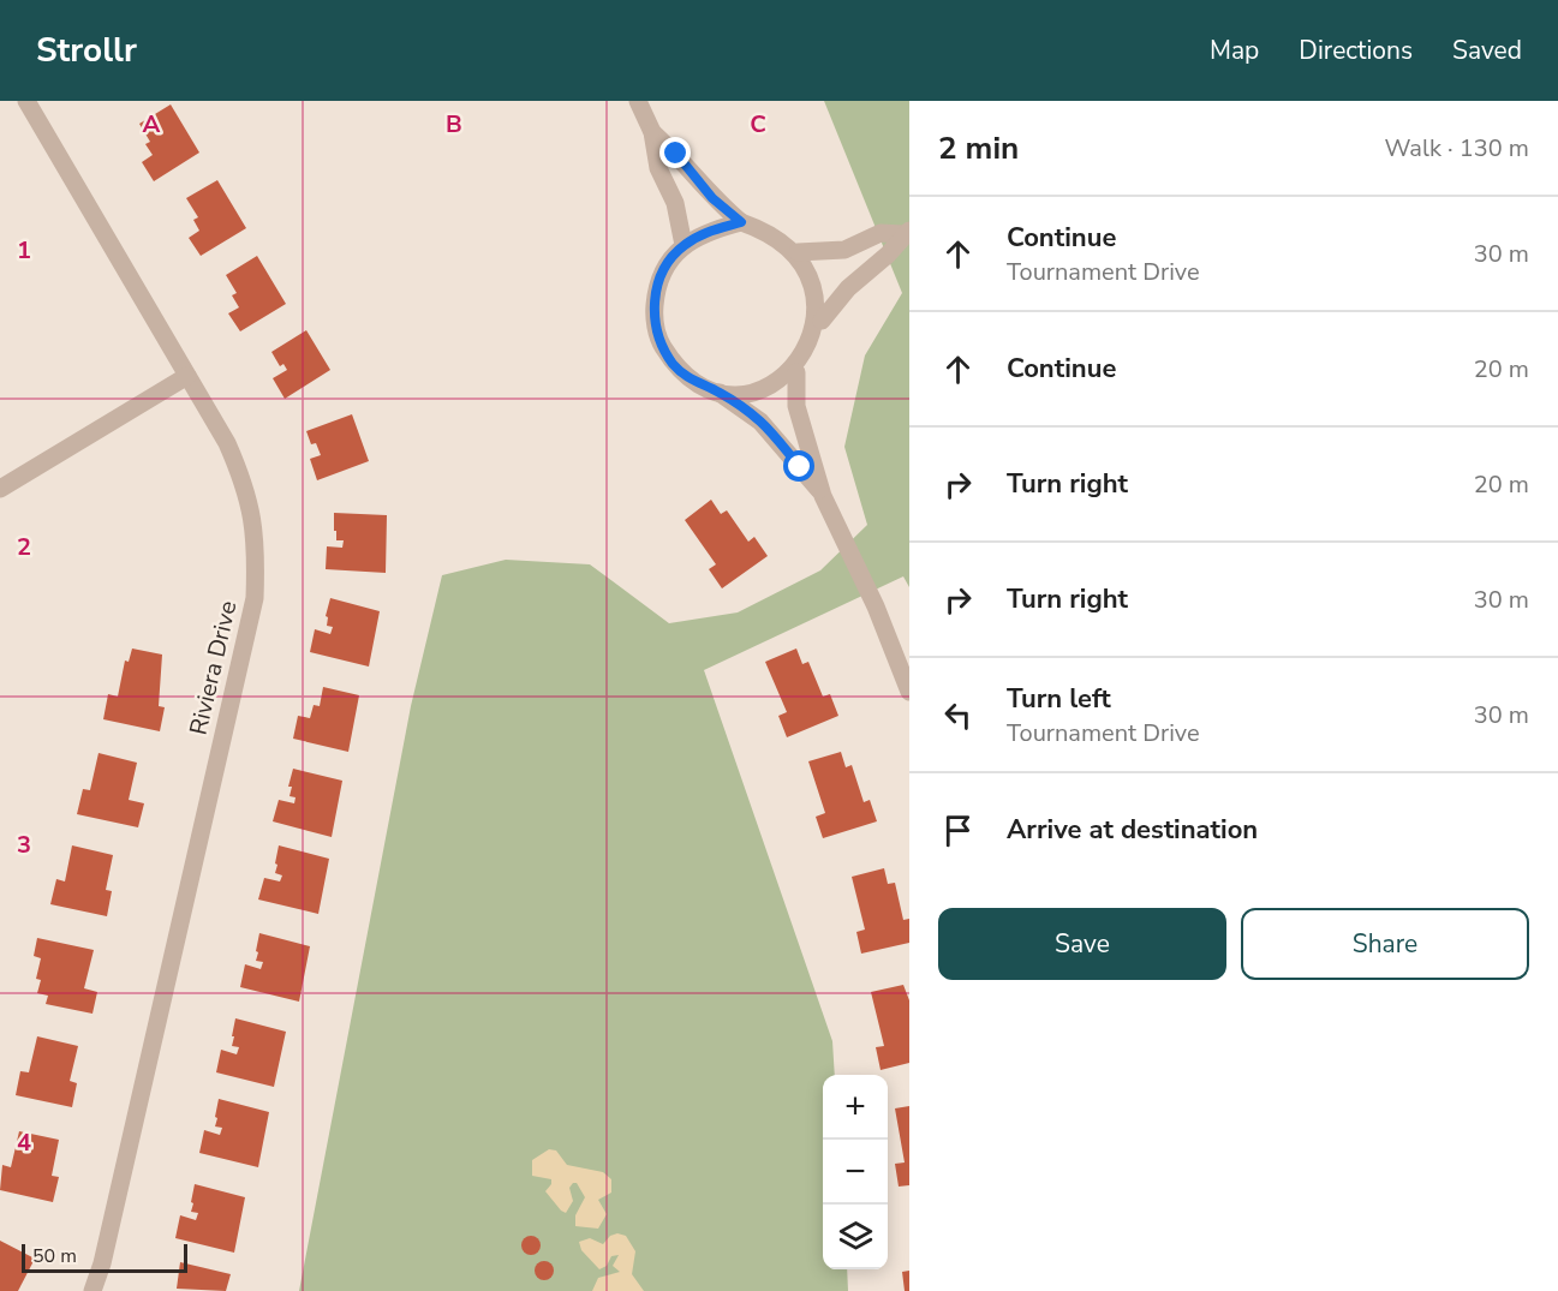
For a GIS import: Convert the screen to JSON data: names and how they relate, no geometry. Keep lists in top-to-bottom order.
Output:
{
  "streets": {
    "street": ["Riviera Drive"]
  },
  "scale_bar": "50 m",
  "page": {
    "header": "Strollr",
    "nav": ["Map", "Directions", "Saved"],
    "heading": ["2 min", "Walk · 130 m"],
    "list": [
      ["Continue", "Tournament Drive", "30 m"],
      ["Continue", "20 m"],
      ["Turn right", "20 m"],
      ["Turn right", "30 m"],
      ["Turn left", "Tournament Drive", "30 m"],
      "Arrive at destination"
    ],
    "buttons": ["Save", "Share"],
    "map_buttons": ["+", "−"],
    "scale": "50 m"
  },
  "grid": {
    "columns": ["A", "B", "C"],
    "rows": [
      "1",
      "2",
      "3",
      "4"
    ]
  }
}
